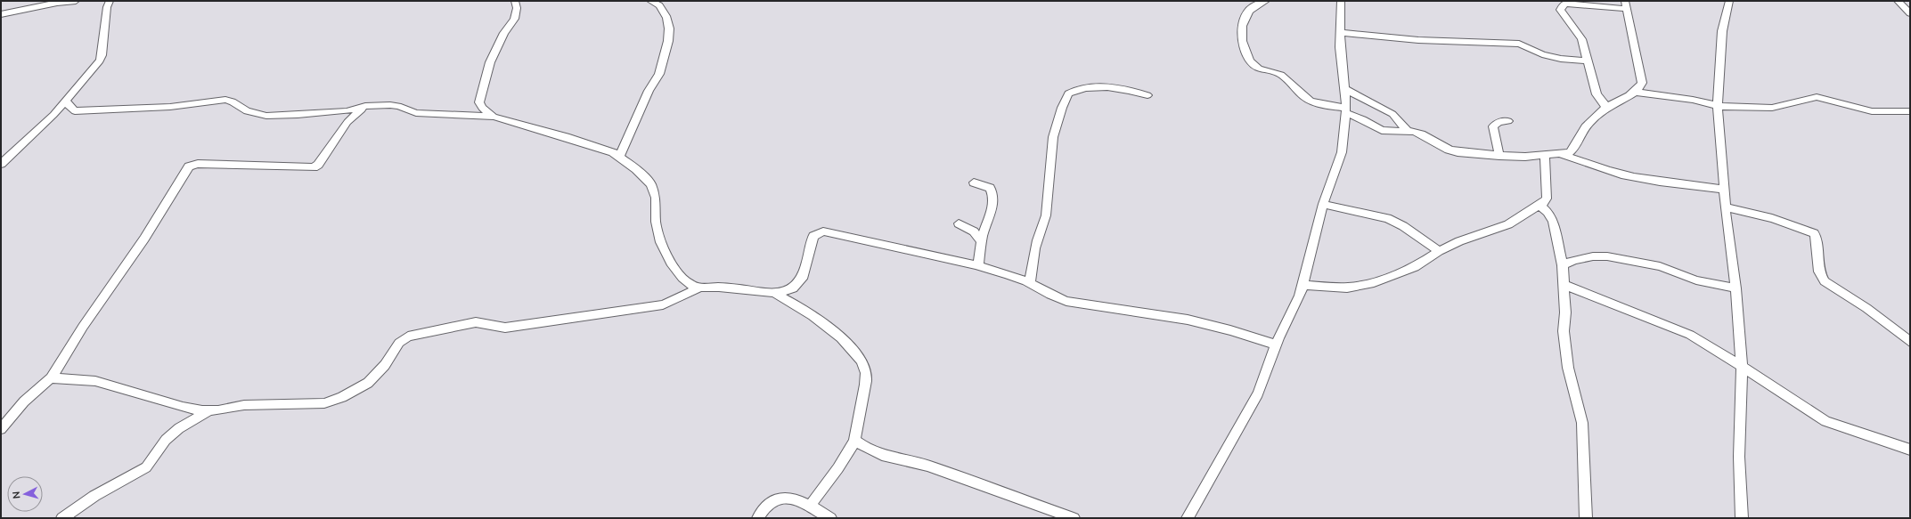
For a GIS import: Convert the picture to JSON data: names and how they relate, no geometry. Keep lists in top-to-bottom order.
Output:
{
  "north": "left"
}
